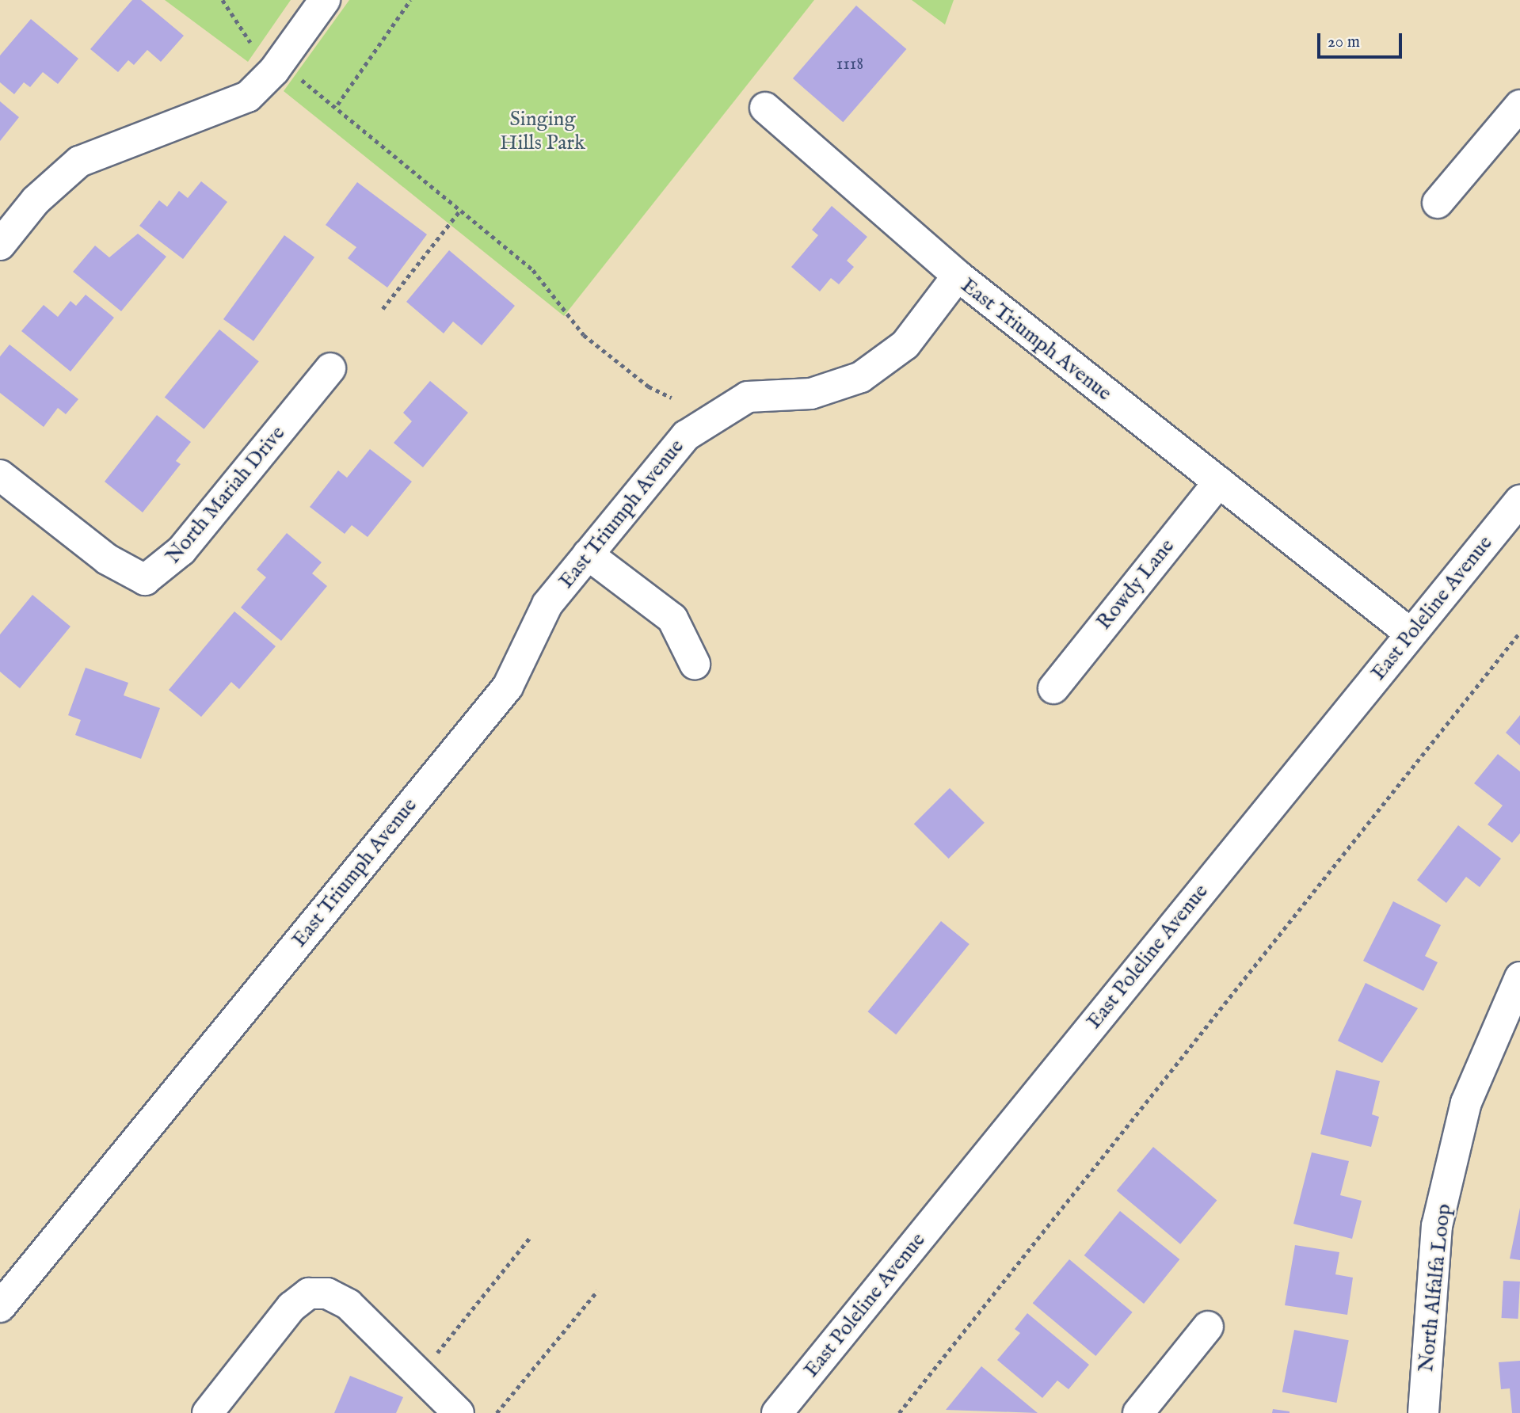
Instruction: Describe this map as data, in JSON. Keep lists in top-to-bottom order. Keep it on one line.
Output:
{"streets":{"street":["East Triumph Avenue","North Mariah Drive","Rowdy Lane","East Poleline Avenue","North Alfalfa Loop"]},"crossings":[["East Triumph Avenue","Rowdy Lane"],["East Triumph Avenue","East Poleline Avenue"]],"parks":["Singing Hills Park"],"house_numbers":["1118"],"scale_bar":"20 m"}
